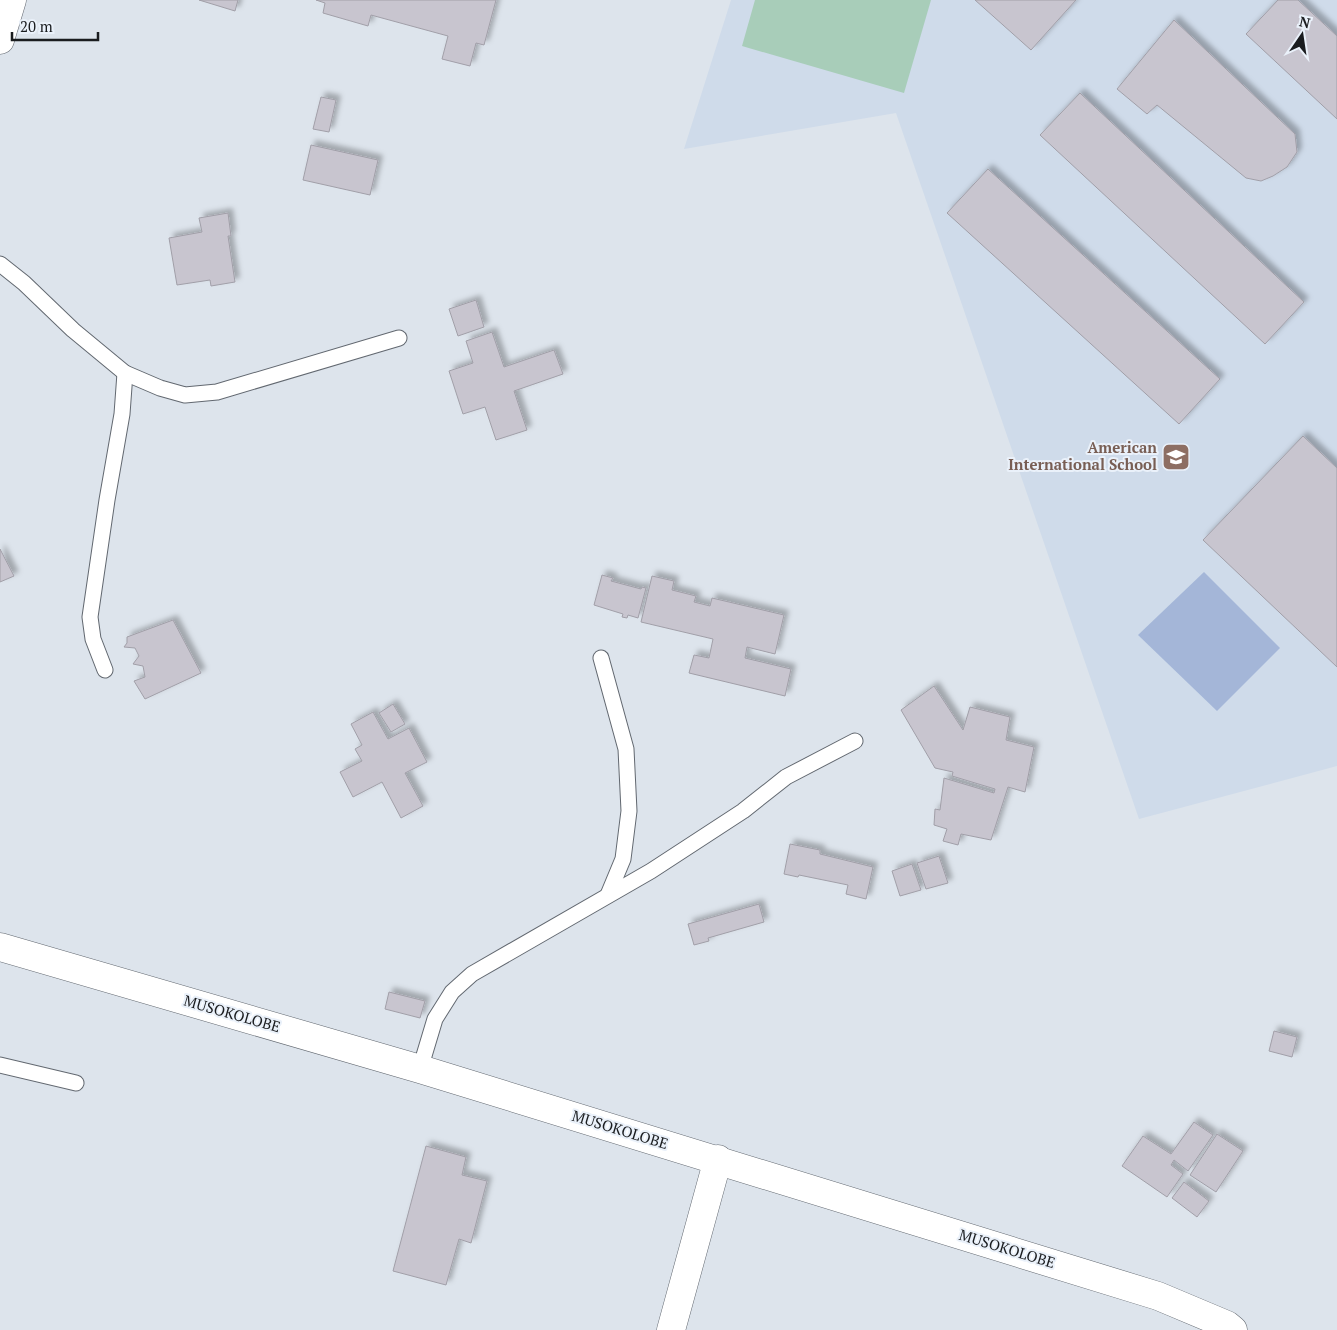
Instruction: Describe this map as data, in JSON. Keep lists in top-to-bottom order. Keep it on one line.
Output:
{"streets":{"street":["MUSOKOLOBE"]},"places":{"school or university":["American International School"]},"scale_bar":"20 m","north":"top"}
